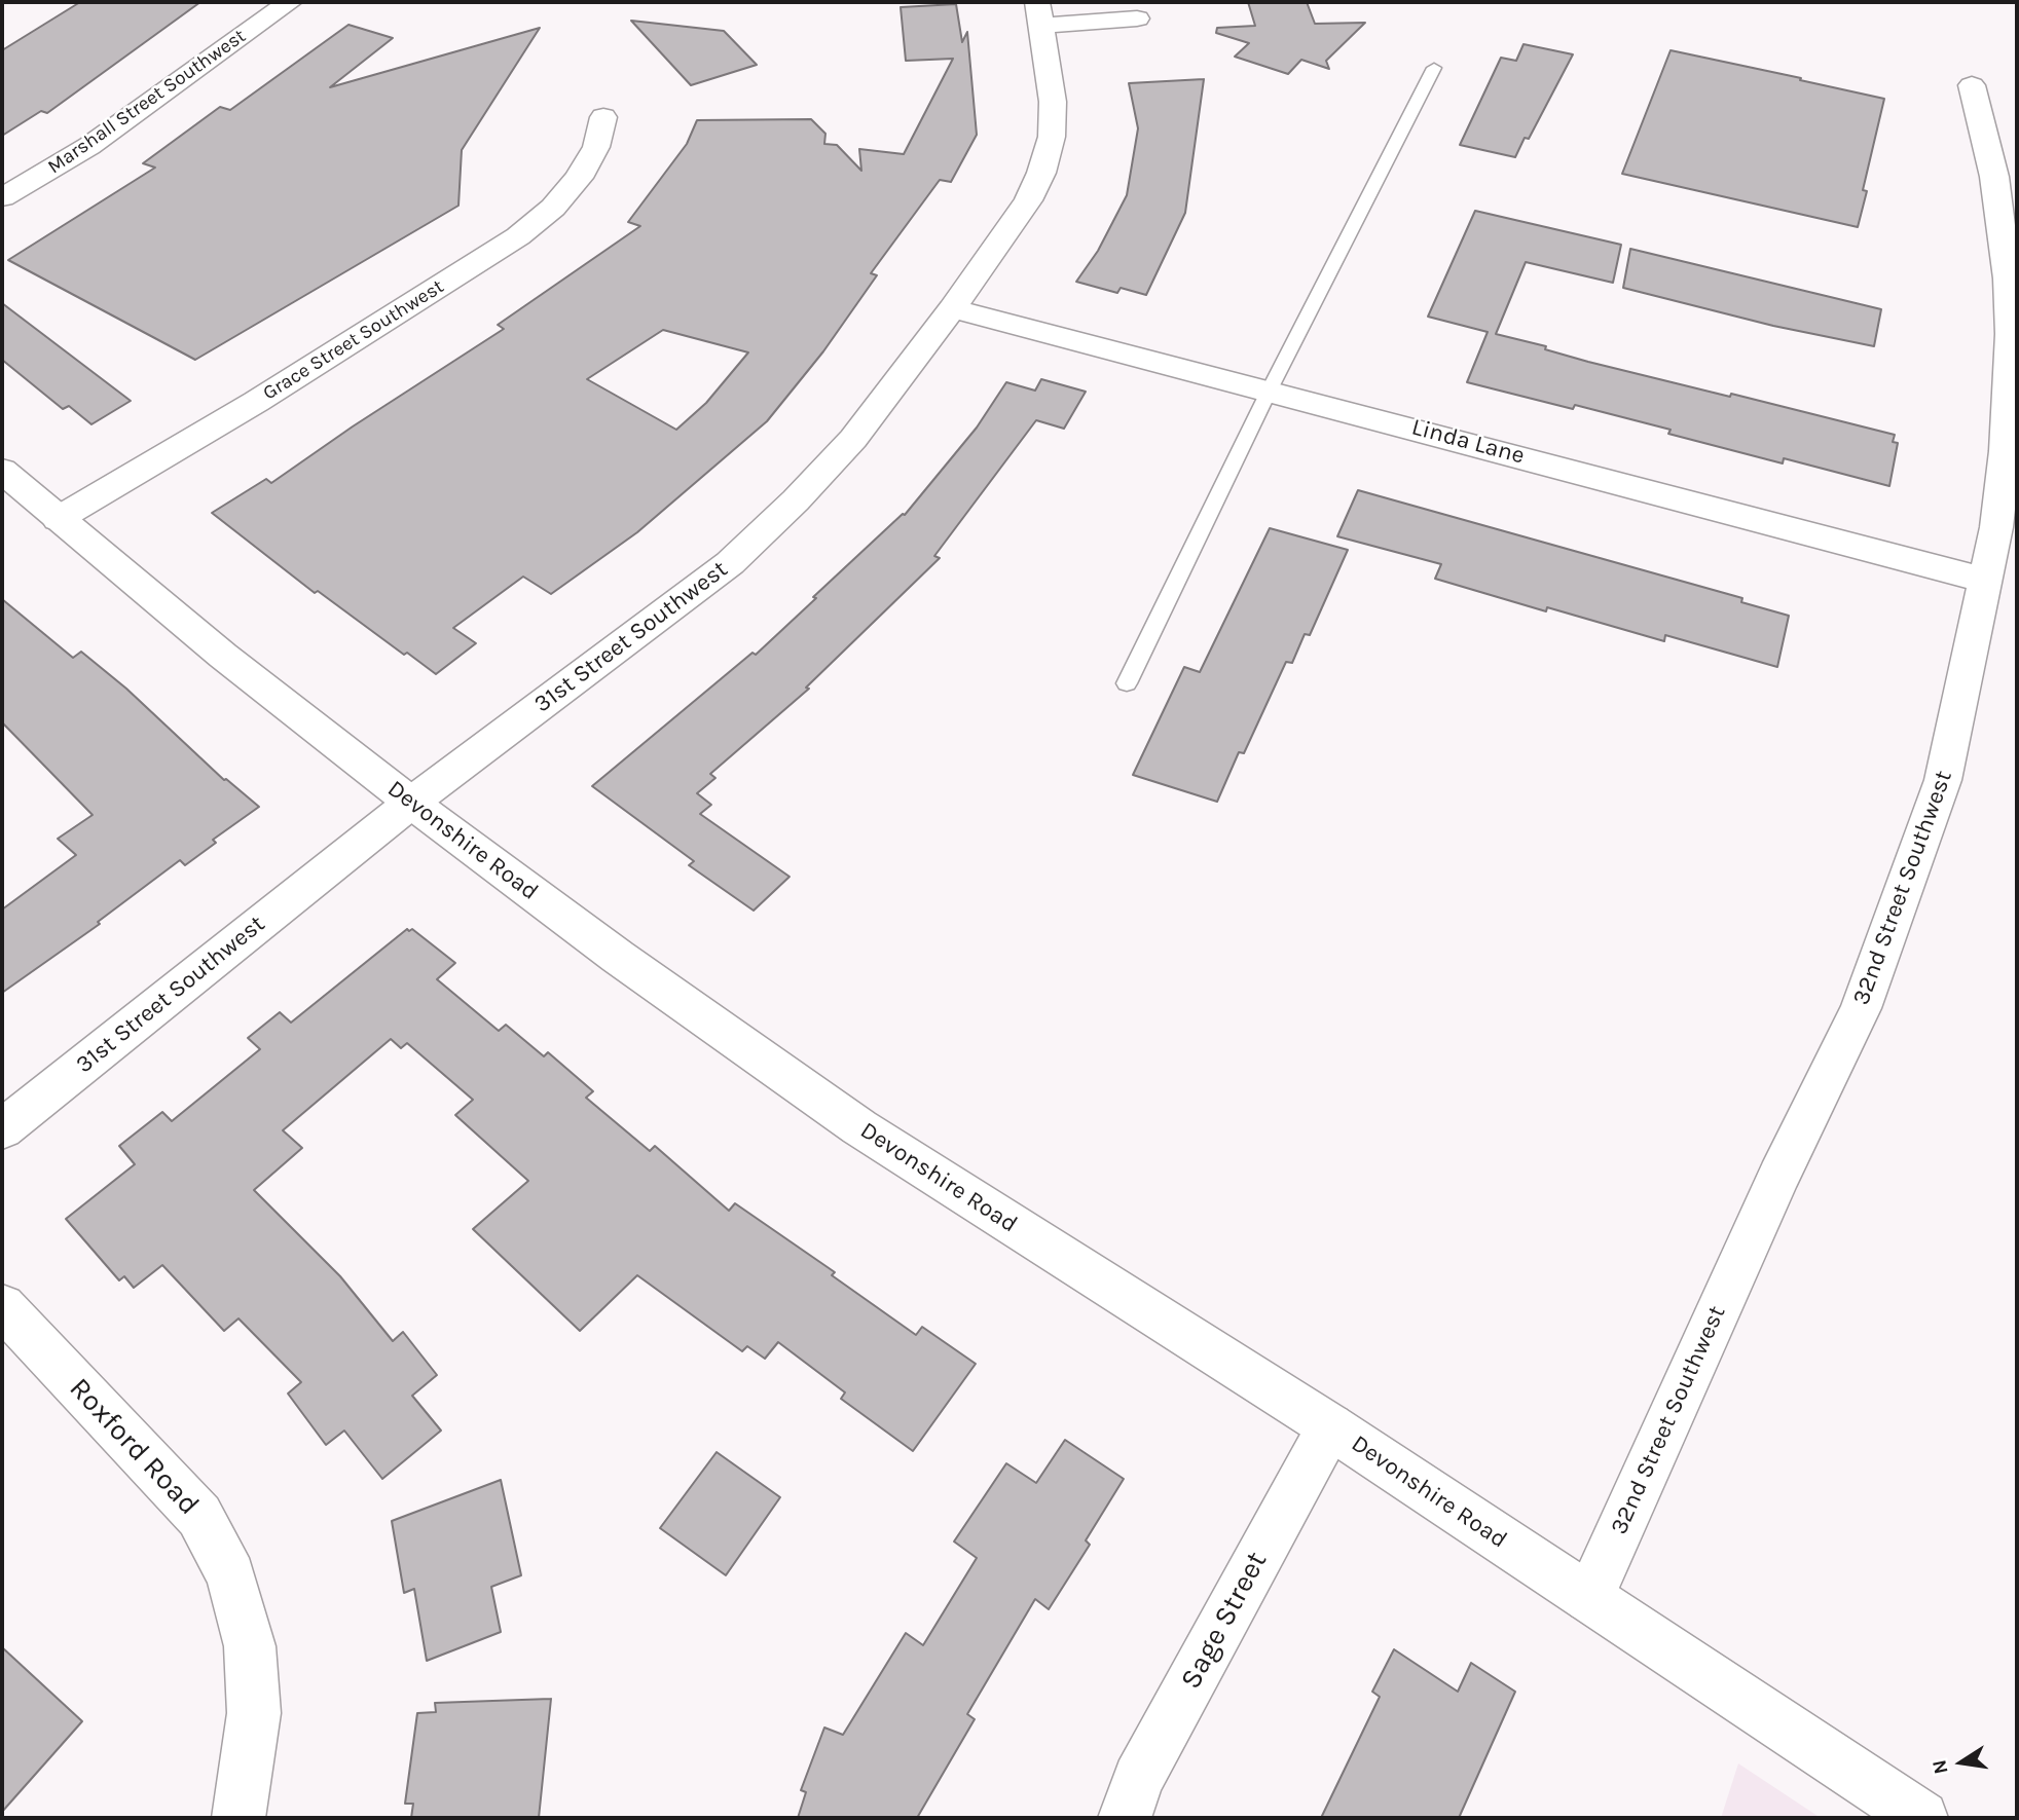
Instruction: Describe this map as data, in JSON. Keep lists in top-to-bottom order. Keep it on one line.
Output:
{"streets":{"street":["Marshall Street Southwest","Grace Street Southwest","Linda Lane","31st Street Southwest","Devonshire Road","32nd Street Southwest","Roxford Road","Sage Street"]},"crossings":[["Grace Street Southwest","Devonshire Road"],["Linda Lane","31st Street Southwest"],["Linda Lane","32nd Street Southwest"],["31st Street Southwest","Devonshire Road"],["Devonshire Road","32nd Street Southwest"],["Devonshire Road","Sage Street"]],"north":"left"}
